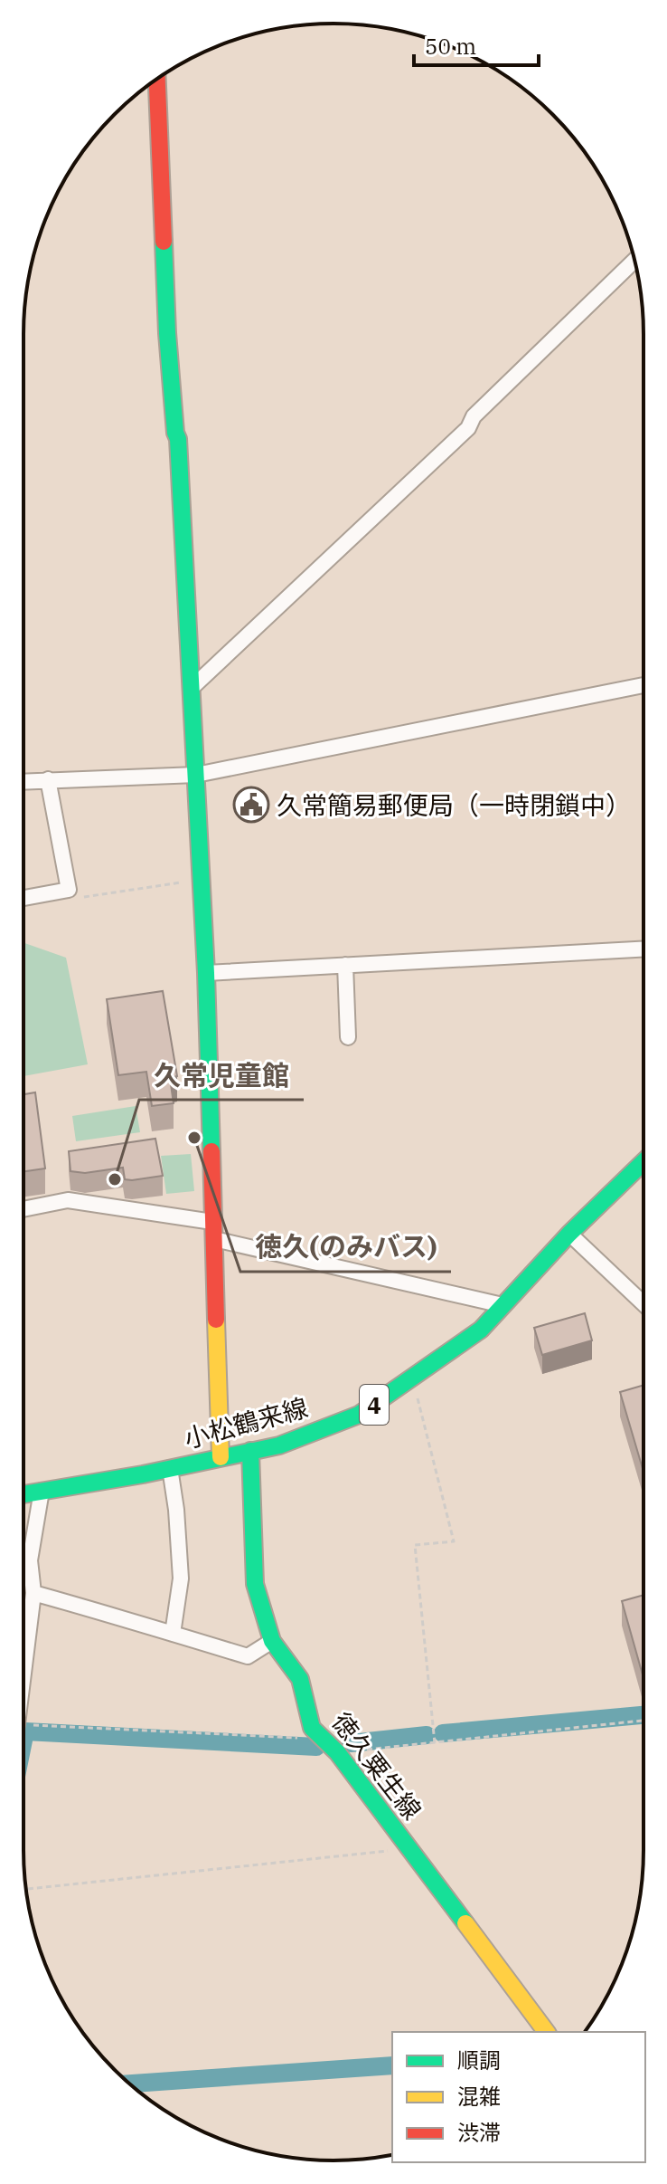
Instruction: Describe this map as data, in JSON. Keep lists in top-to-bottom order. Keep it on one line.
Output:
{"streets":{"main road":["4","小松鶴来線","徳久粟生線"]},"crossings":[["小松鶴来線","徳久粟生線"]],"places":{"public building":["久常簡易郵便局（一時閉鎖中）"],"other":["徳久(のみバス)","久常児童館"]},"legend":["順調","混雑","渋滞"],"scale_bar":"50 m"}
